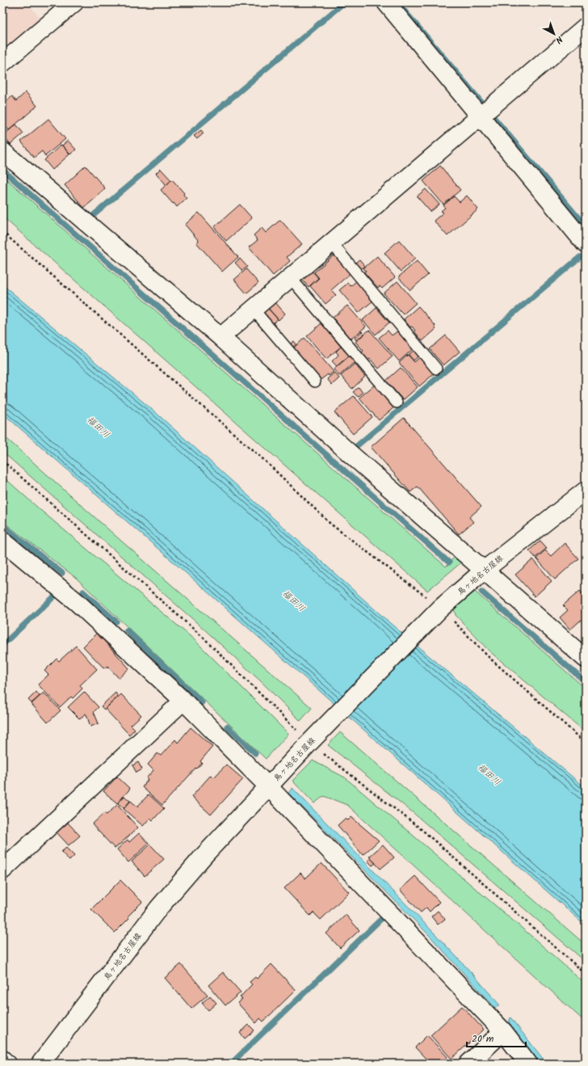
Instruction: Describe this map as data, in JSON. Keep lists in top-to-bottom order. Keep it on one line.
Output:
{"streets":{"street":["鳥ヶ地名古屋線"]},"water":["福田川"],"scale_bar":"20 m","north":"bottom right"}
